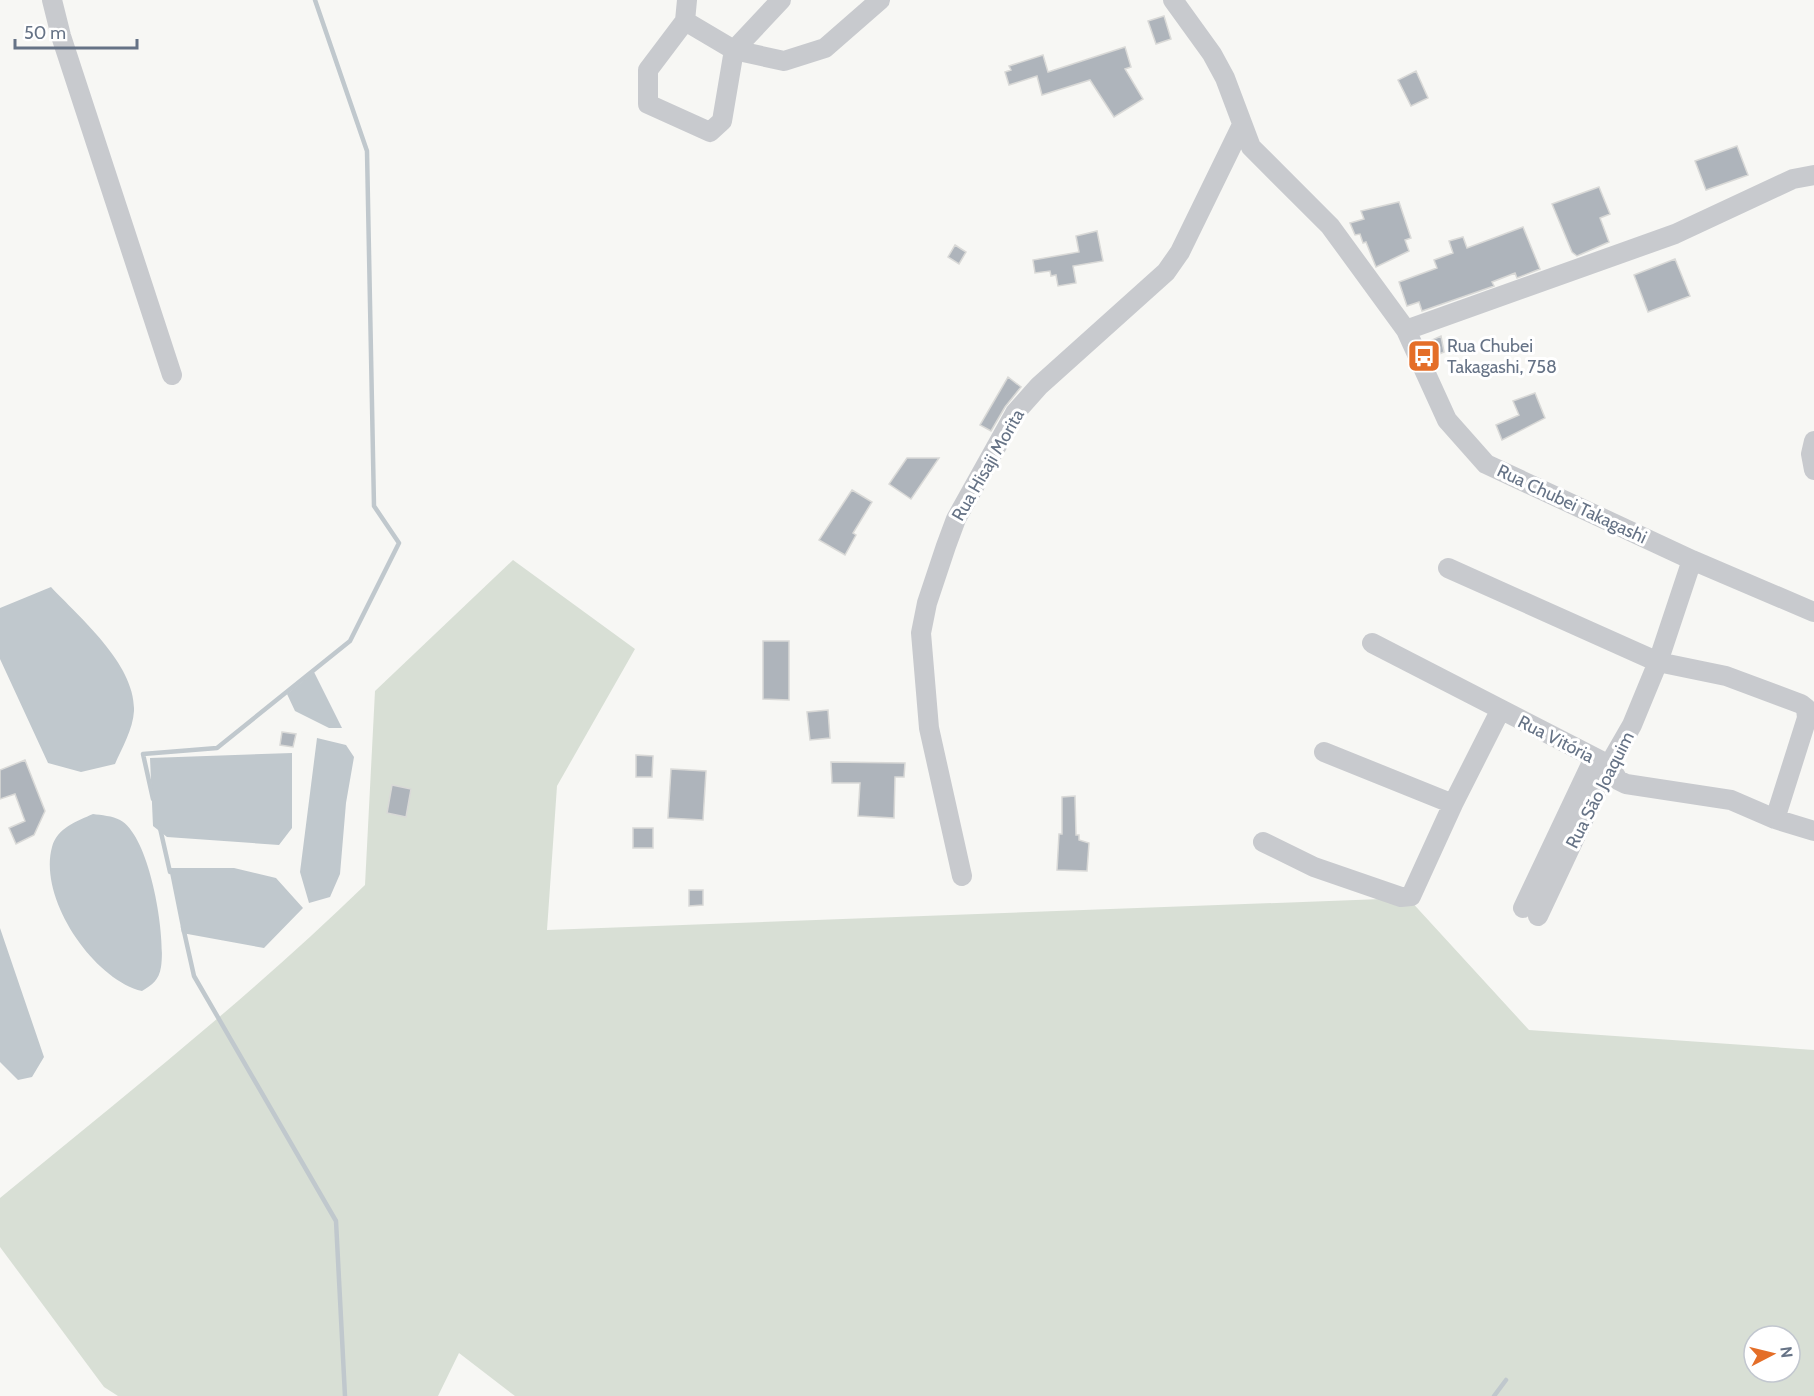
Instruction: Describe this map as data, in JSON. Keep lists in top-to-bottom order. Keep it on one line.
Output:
{"streets":{"street":["Rua Hisaji Morita","Rua Chubei Takagashi","Rua Vitória","Rua São Joaquim"]},"crossings":[["Rua Hisaji Morita","Rua Chubei Takagashi"],["Rua Chubei Takagashi","Rua São Joaquim"],["Rua Vitória","Rua São Joaquim"]],"places":{"bus stop":["Rua Chubei Takagashi, 758"]},"scale_bar":"50 m","north":"right"}
